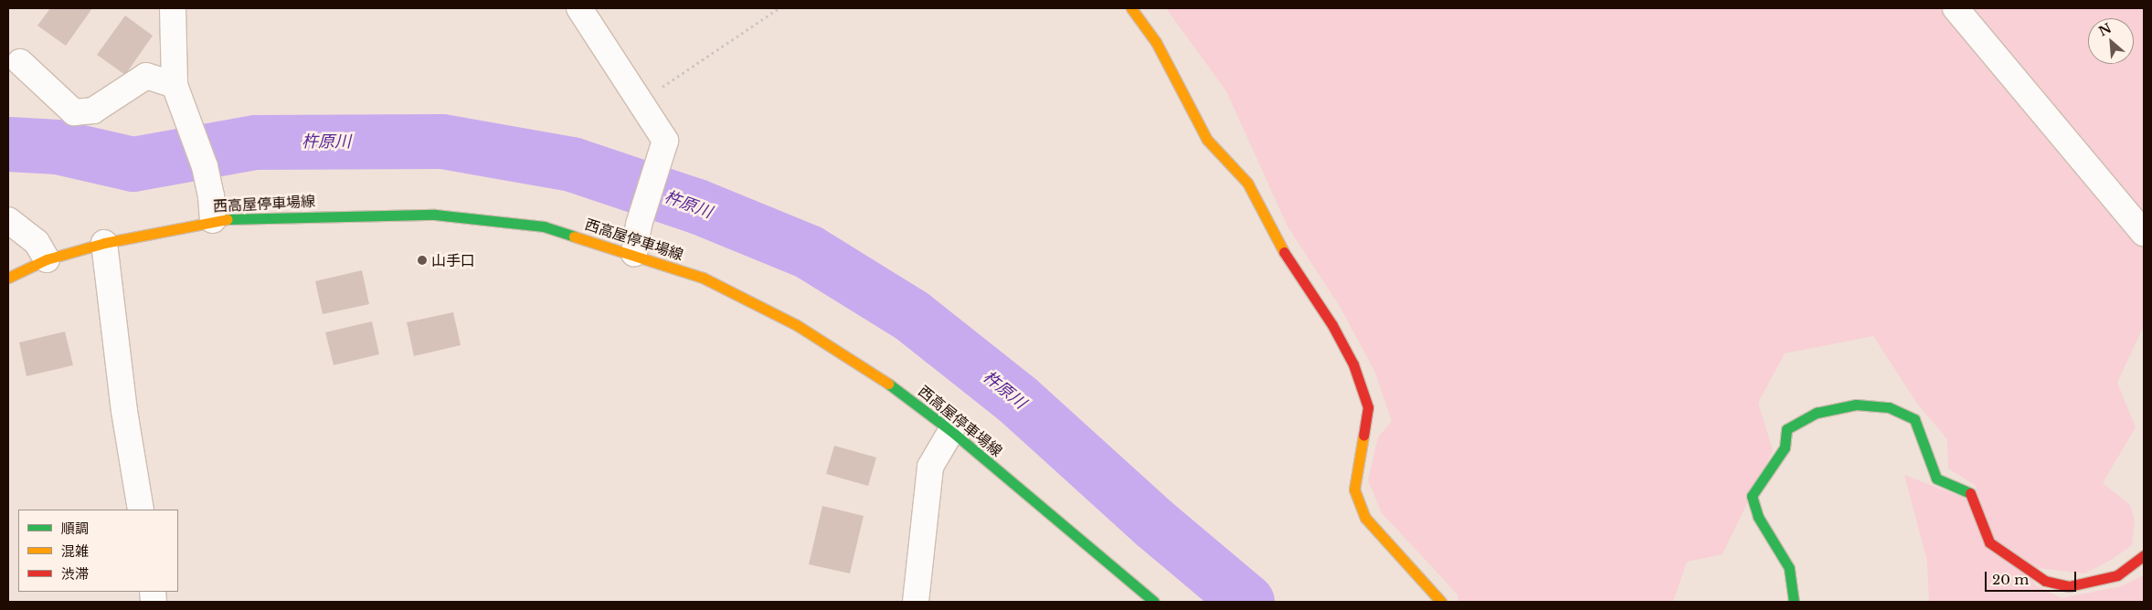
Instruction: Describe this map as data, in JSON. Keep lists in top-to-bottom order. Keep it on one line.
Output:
{"streets":{"street":["西高屋停車場線"]},"water":["杵原川"],"places":["山手口"],"legend":["順調","混雑","渋滞"],"scale_bar":"20 m","north":"top left"}
